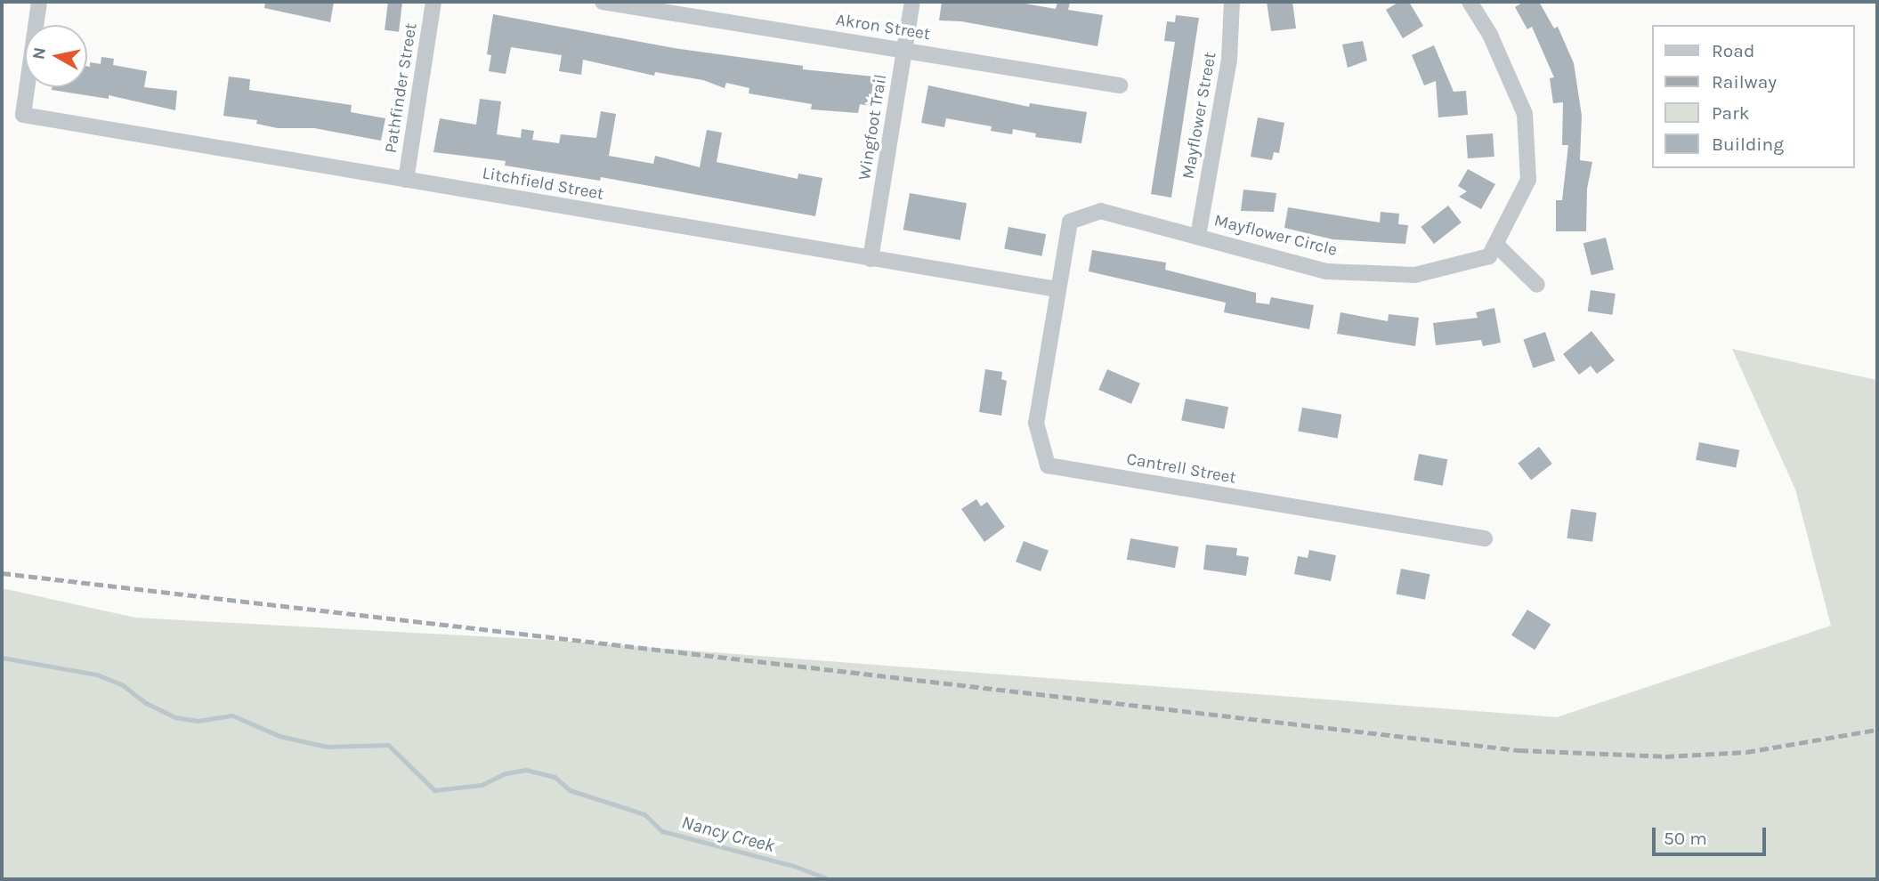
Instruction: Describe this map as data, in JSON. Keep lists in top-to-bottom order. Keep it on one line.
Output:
{"streets":{"street":["Akron Street","Pathfinder Street","Mayflower Street","Wingfoot Trail","Litchfield Street","Mayflower Circle","Cantrell Street"]},"crossings":[["Akron Street","Wingfoot Trail"],["Pathfinder Street","Litchfield Street"],["Mayflower Street","Mayflower Circle"],["Wingfoot Trail","Litchfield Street"],["Litchfield Street","Mayflower Circle"],["Litchfield Street","Cantrell Street"],["Mayflower Circle","Cantrell Street"]],"water":["Nancy Creek"],"legend":["Road","Railway","Park","Building"],"scale_bar":"50 m","north":"left"}
